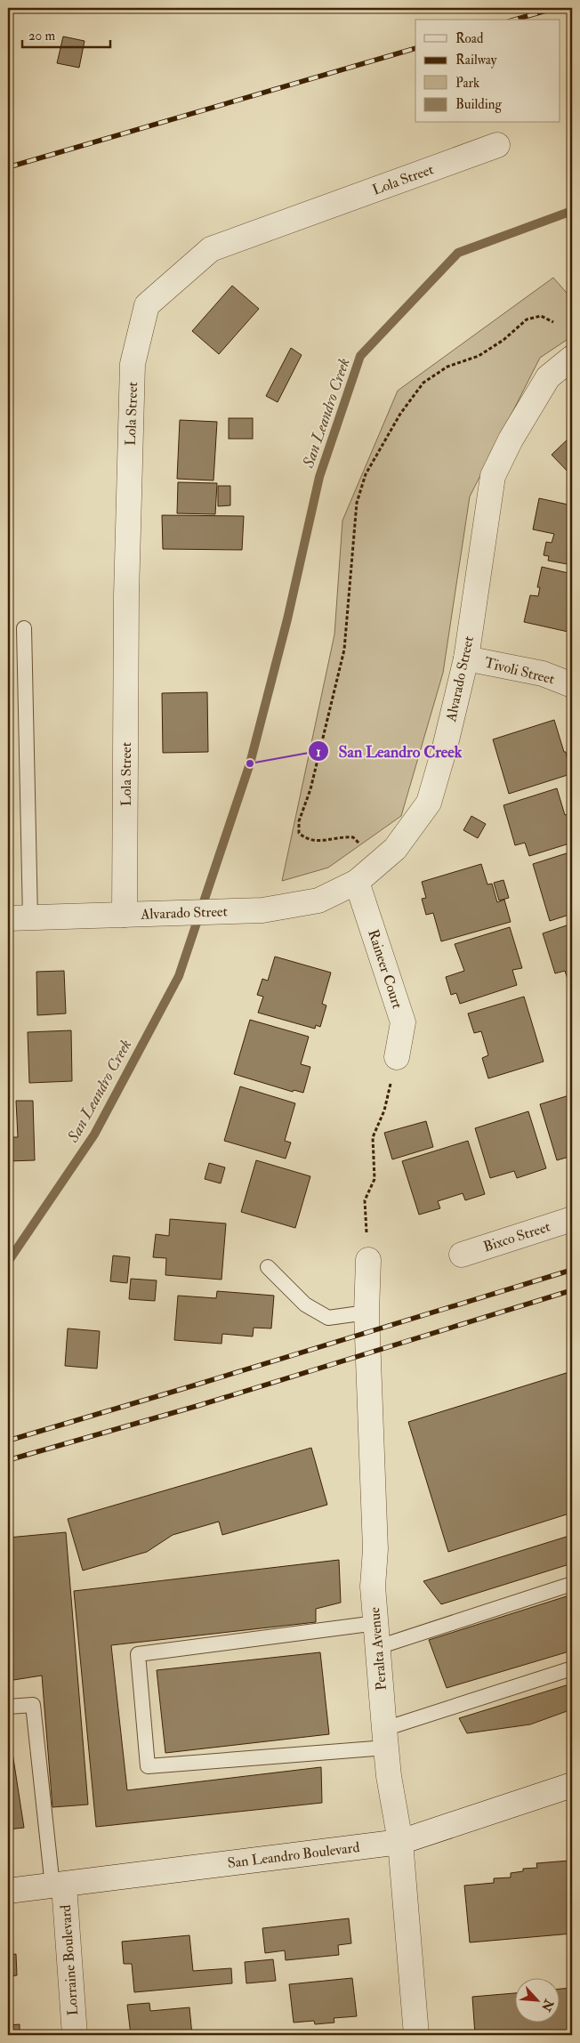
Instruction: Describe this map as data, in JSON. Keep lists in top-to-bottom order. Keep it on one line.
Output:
{"streets":{"street":["Lola Street","Tivoli Street","Alvarado Street","Raineer Court","Bixco Street","Peralta Avenue","San Leandro Boulevard","Lorraine Boulevard"]},"crossings":[["Lola Street","Alvarado Street"],["Tivoli Street","Alvarado Street"],["Alvarado Street","Raineer Court"],["Peralta Avenue","San Leandro Boulevard"],["San Leandro Boulevard","Lorraine Boulevard"]],"water":["San Leandro Creek"],"places":["San Leandro Creek"],"legend":["Road","Railway","Park","Building"],"scale_bar":"20 m","north":"bottom right"}
